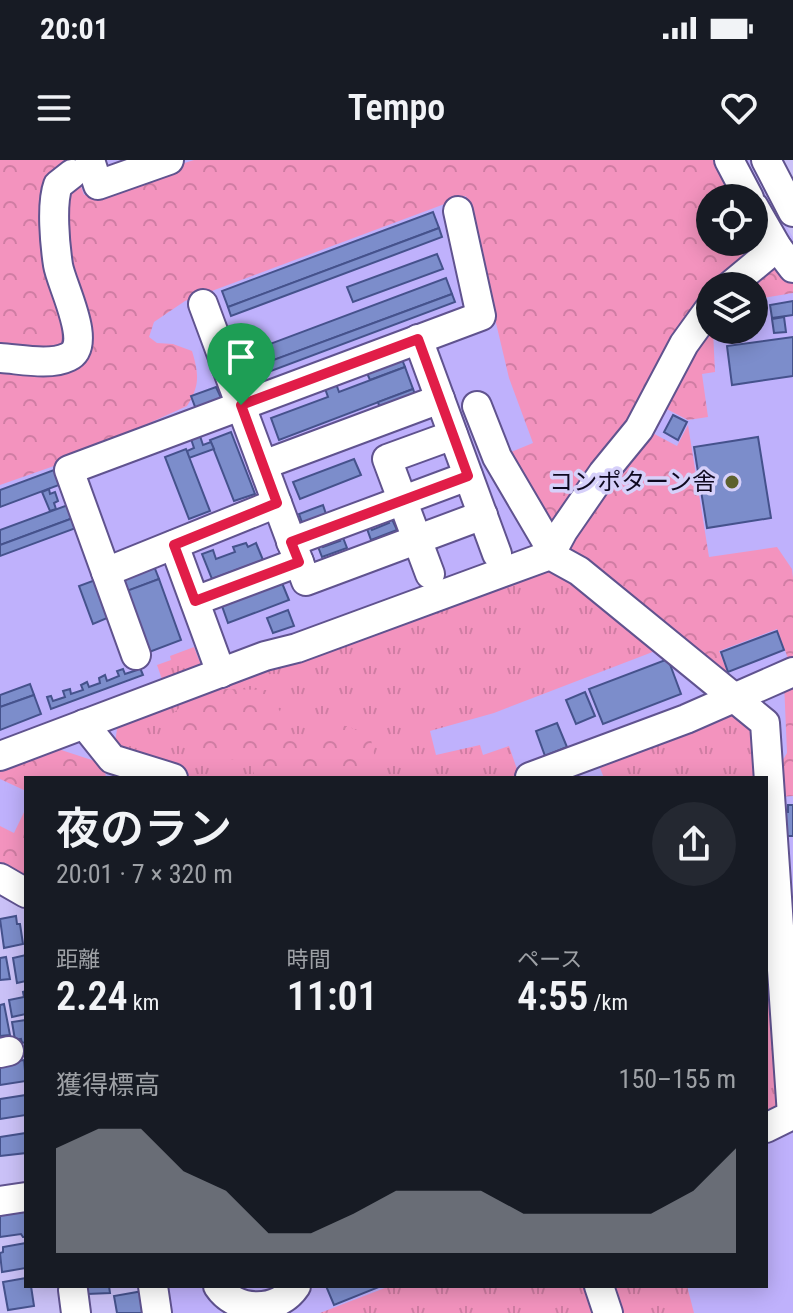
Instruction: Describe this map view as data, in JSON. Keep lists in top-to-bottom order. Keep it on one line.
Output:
{"places":["コンポターン舎"],"page":{"status":"20:01","header":"Tempo","heading":["夜のラン","20:01 · 7 × 320 m"],"stats":[["距離","2.24 km"],["時間","11:01"],["ペース","4:55 /km"]],"chart":["獲得標高","150–155 m"]}}
